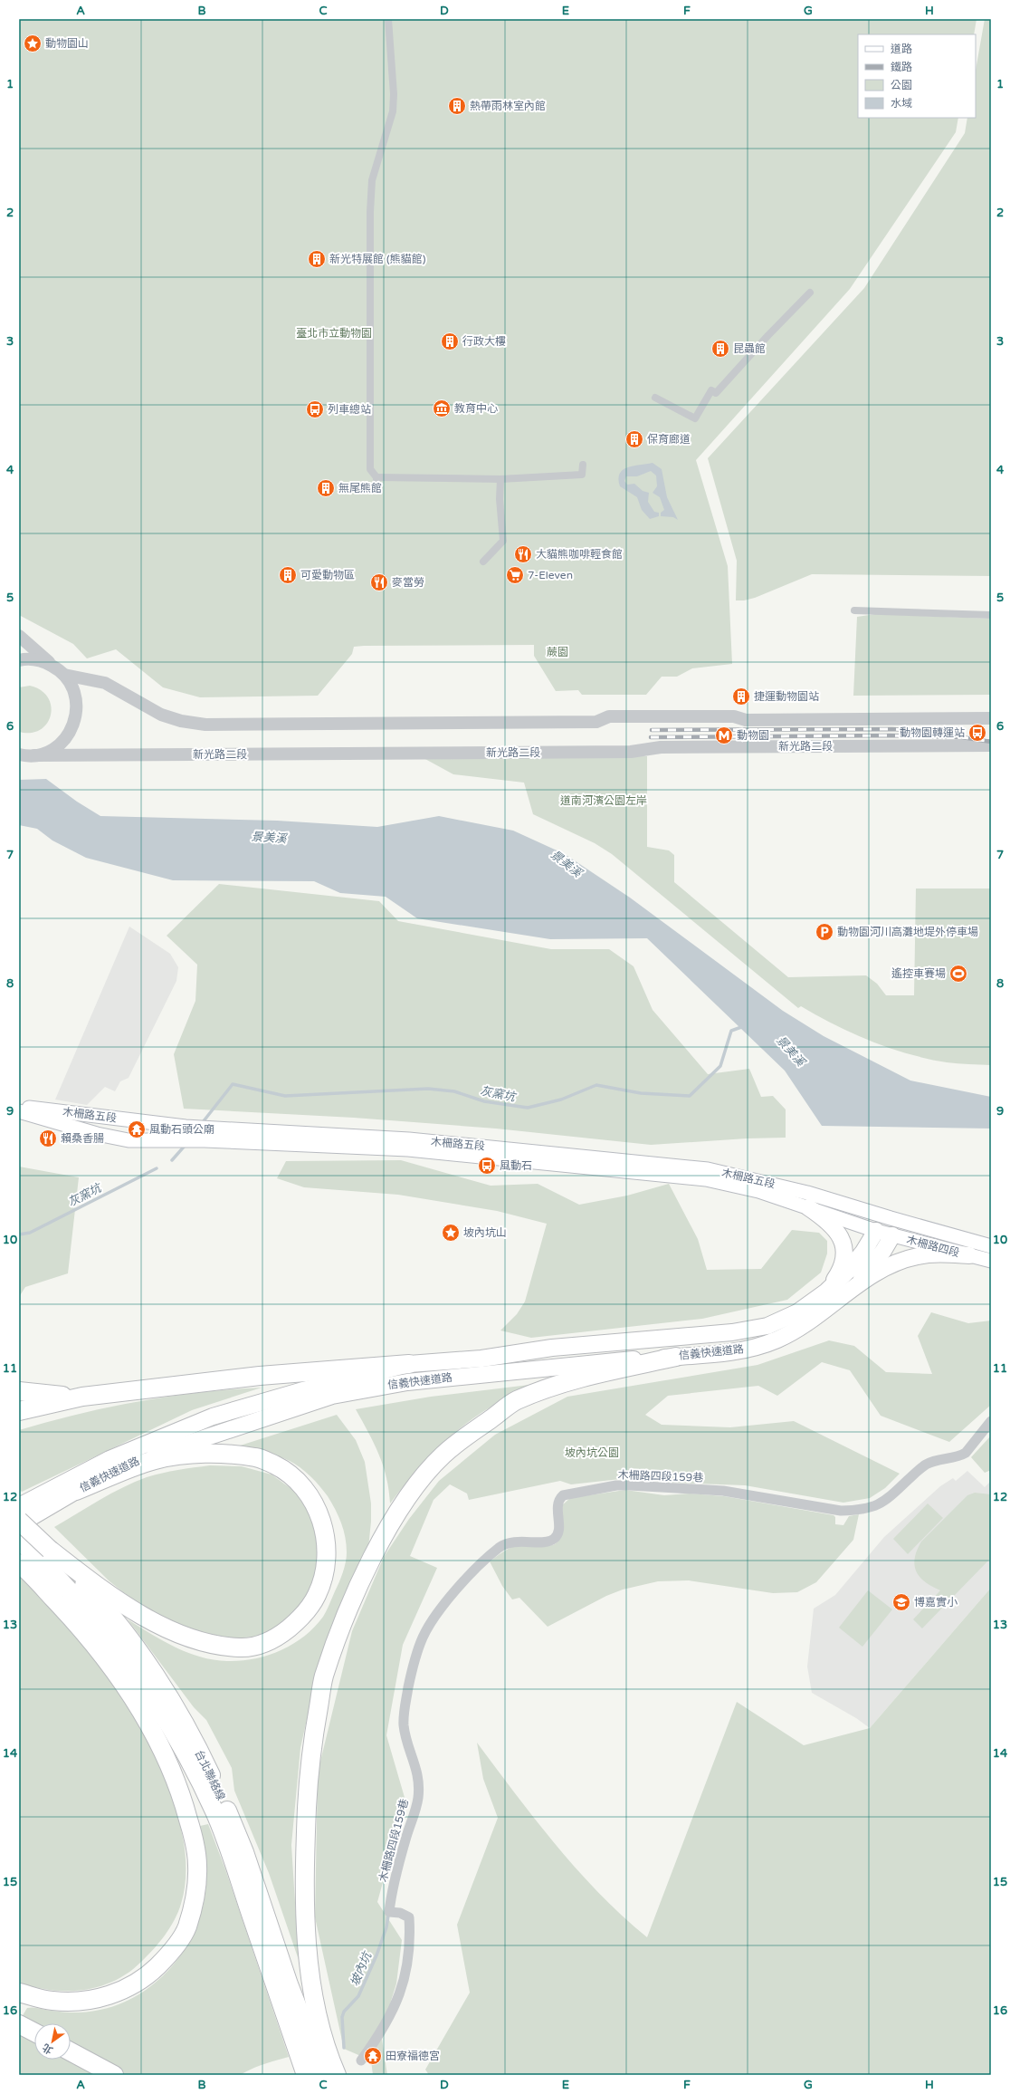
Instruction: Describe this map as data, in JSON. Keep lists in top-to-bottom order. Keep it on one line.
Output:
{"streets":{"highway":["信義快速道路","台北聯絡線"],"main road":["木柵路五段","木柵路四段"],"street":["新光路二段","木柵路四段159巷"]},"crossings":[["木柵路五段","木柵路四段"]],"water":["景美溪","灰窯坑","坡內坑"],"parks":["臺北市立動物園","蕨園","道南河濱公園左岸","坡內坑公園"],"places":{"place":["動物園山","坡內坑山"],"building":["熱帶雨林室內館","新光特展館 (熊貓館)","行政大樓","昆蟲館","保育廊道","無尾熊館","可愛動物區","捷運動物園站"],"museum":["教育中心"],"bus stop":["列車總站","動物園轉運站","風動石"],"restaurant":["大貓熊咖啡輕食館","麥當勞","賴桑香腸"],"supermarket":["7-Eleven"],"metro station":["動物園"],"parking":["動物園河川高灘地堤外停車場"],"sports":["遙控車賽場"],"temple":["風動石頭公廟","田寮福德宮"],"school or university":["博嘉實小"]},"legend":["道路","鐵路","公園","水域"],"north":"bottom left","grid":{"columns":["A","B","C","D","E","F","G","H"],"rows":["1","2","3","4","5","6","7","8","9","10","11","12","13","14","15","16"]}}
